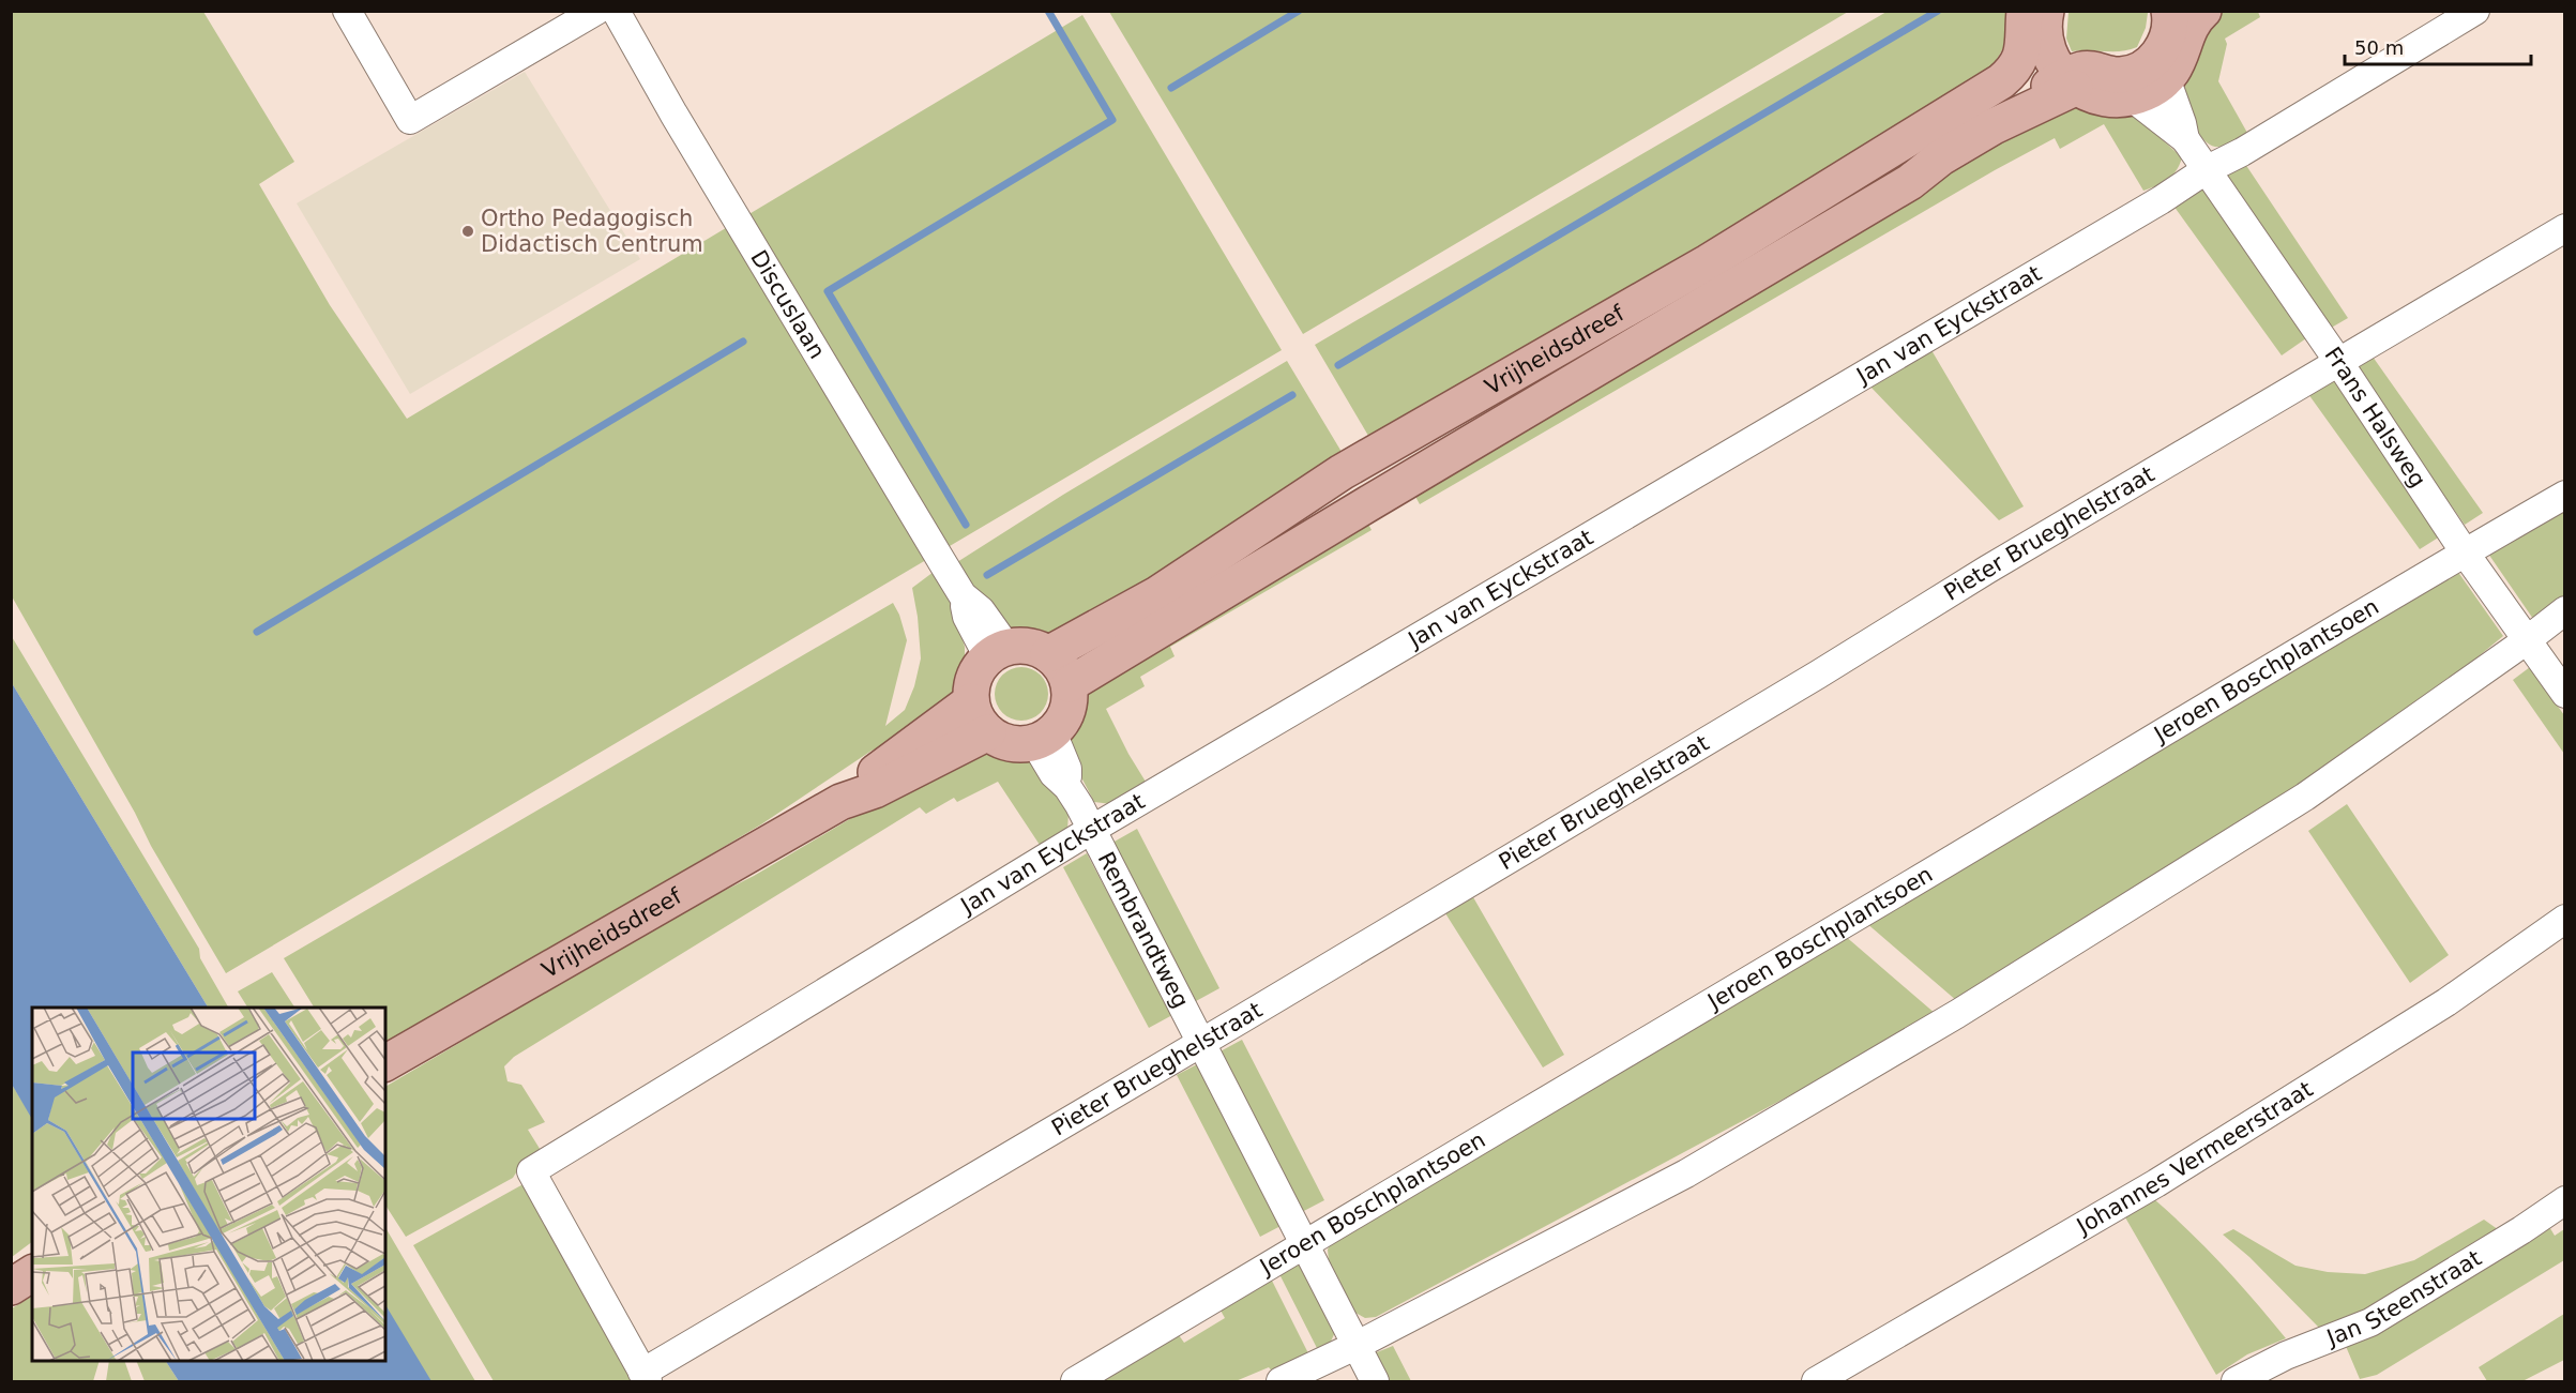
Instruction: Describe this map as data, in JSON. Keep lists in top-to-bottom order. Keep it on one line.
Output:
{"streets":{"main road":["Vrijheidsdreef"],"street":["Discuslaan","Jan van Eyckstraat","Frans Halsweg","Pieter Brueghelstraat","Jeroen Boschplantsoen","Rembrandtweg","Johannes Vermeerstraat","Jan Steenstraat"]},"crossings":[["Discuslaan","Vrijheidsdreef"],["Discuslaan","Rembrandtweg"],["Jan van Eyckstraat","Frans Halsweg"],["Jan van Eyckstraat","Pieter Brueghelstraat"],["Jan van Eyckstraat","Rembrandtweg"],["Vrijheidsdreef","Frans Halsweg"],["Vrijheidsdreef","Rembrandtweg"],["Frans Halsweg","Pieter Brueghelstraat"],["Frans Halsweg","Jeroen Boschplantsoen"],["Pieter Brueghelstraat","Rembrandtweg"],["Jeroen Boschplantsoen","Rembrandtweg"]],"places":["Ortho Pedagogisch Didactisch Centrum"],"scale_bar":"50 m"}
